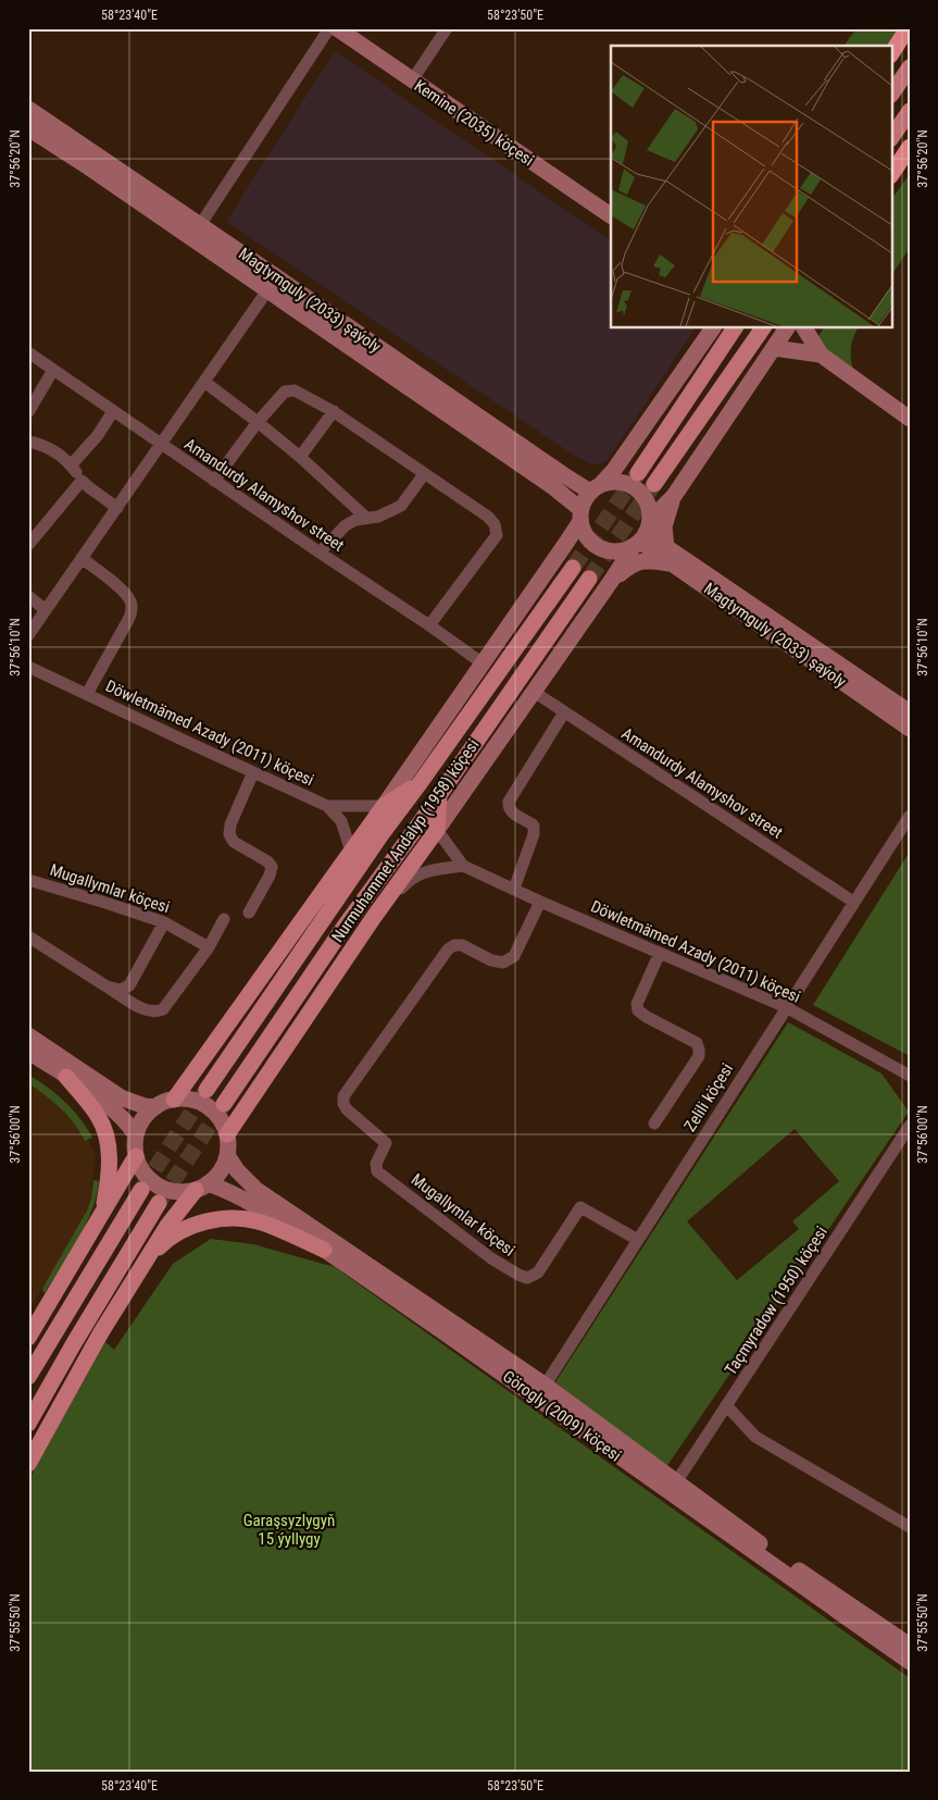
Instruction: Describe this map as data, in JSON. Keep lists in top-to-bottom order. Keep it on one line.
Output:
{"streets":{"main road":["Kemine (2035) köçesi","Magtymguly (2033) şaýoly","Nurmuhammet Andalyp (1958) köçesi","Görogly (2009) köçesi"],"street":["Amandurdy Alamyshov street","Döwletmämed Azady (2011) köçesi","Mugallymlar köçesi","Zelili köçesi","Taçmyradow (1950) köçesi"]},"crossings":[["Amandurdy Alamyshov street","Zelili köçesi"],["Döwletmämed Azady (2011) köçesi","Mugallymlar köçesi"],["Döwletmämed Azady (2011) köçesi","Zelili köçesi"],["Mugallymlar köçesi","Zelili köçesi"],["Zelili köçesi","Görogly (2009) köçesi"],["Taçmyradow (1950) köçesi","Görogly (2009) köçesi"]],"parks":["Garaşsyzlygyň 15 ýyllygy"],"coordinates":["58°23'40\"E","58°23'50\"E","37°56'20\"N","37°56'10\"N","37°56'00\"N","37°55'50\"N"]}
